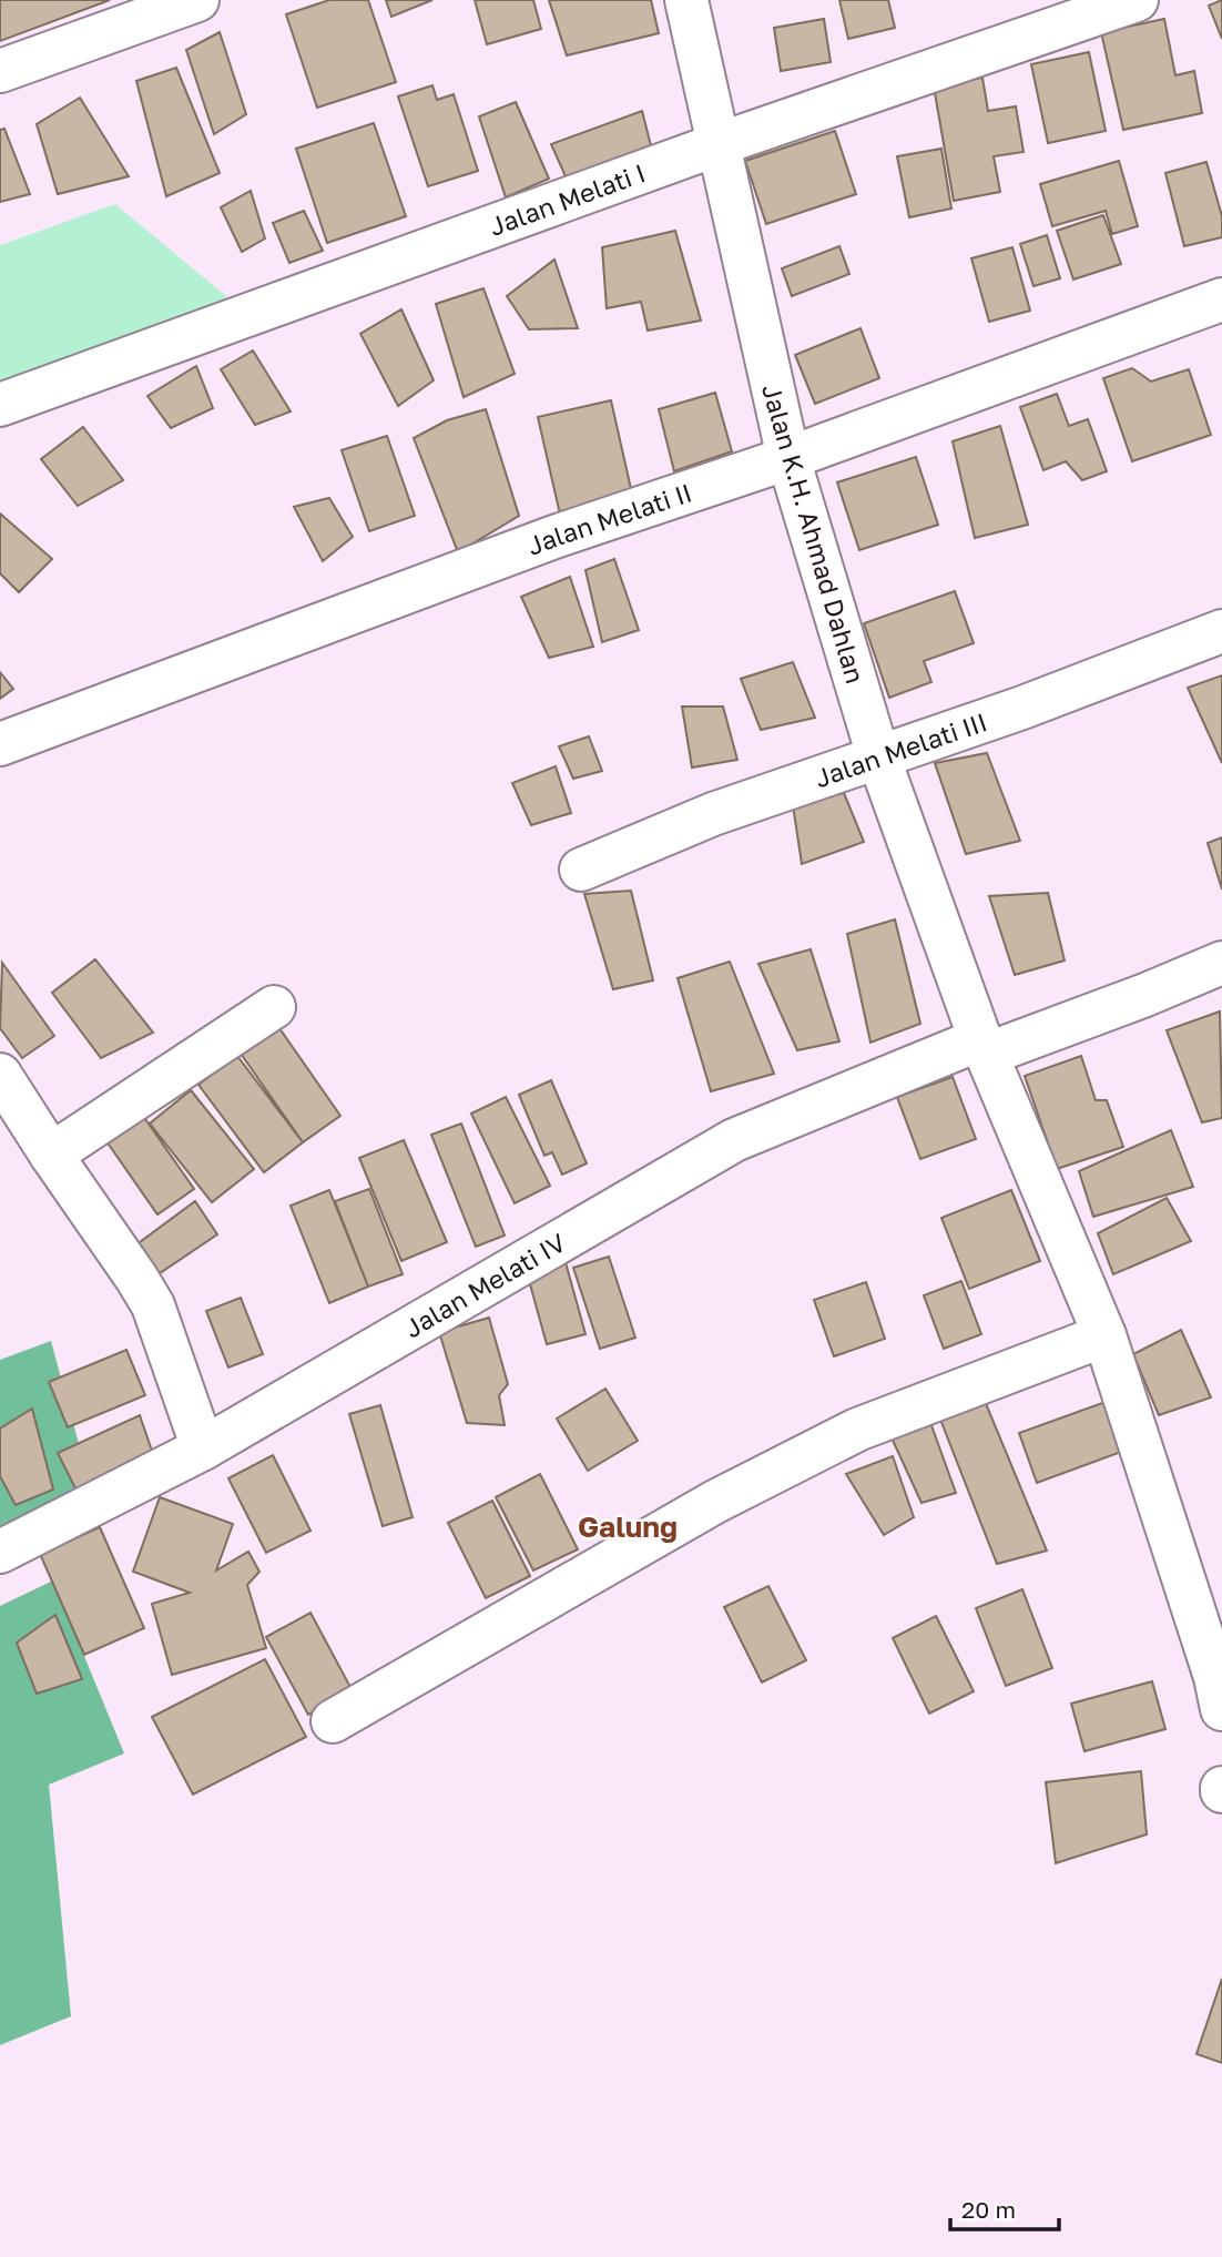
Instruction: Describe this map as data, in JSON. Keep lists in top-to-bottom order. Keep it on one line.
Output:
{"streets":{"street":["Jalan Melati I","Jalan Melati II","Jalan K.H. Ahmad Dahlan","Jalan Melati III","Jalan Melati IV"]},"crossings":[["Jalan Melati I","Jalan K.H. Ahmad Dahlan"],["Jalan Melati II","Jalan K.H. Ahmad Dahlan"],["Jalan K.H. Ahmad Dahlan","Jalan Melati III"],["Jalan K.H. Ahmad Dahlan","Jalan Melati IV"]],"districts":["Galung"],"scale_bar":"20 m"}
